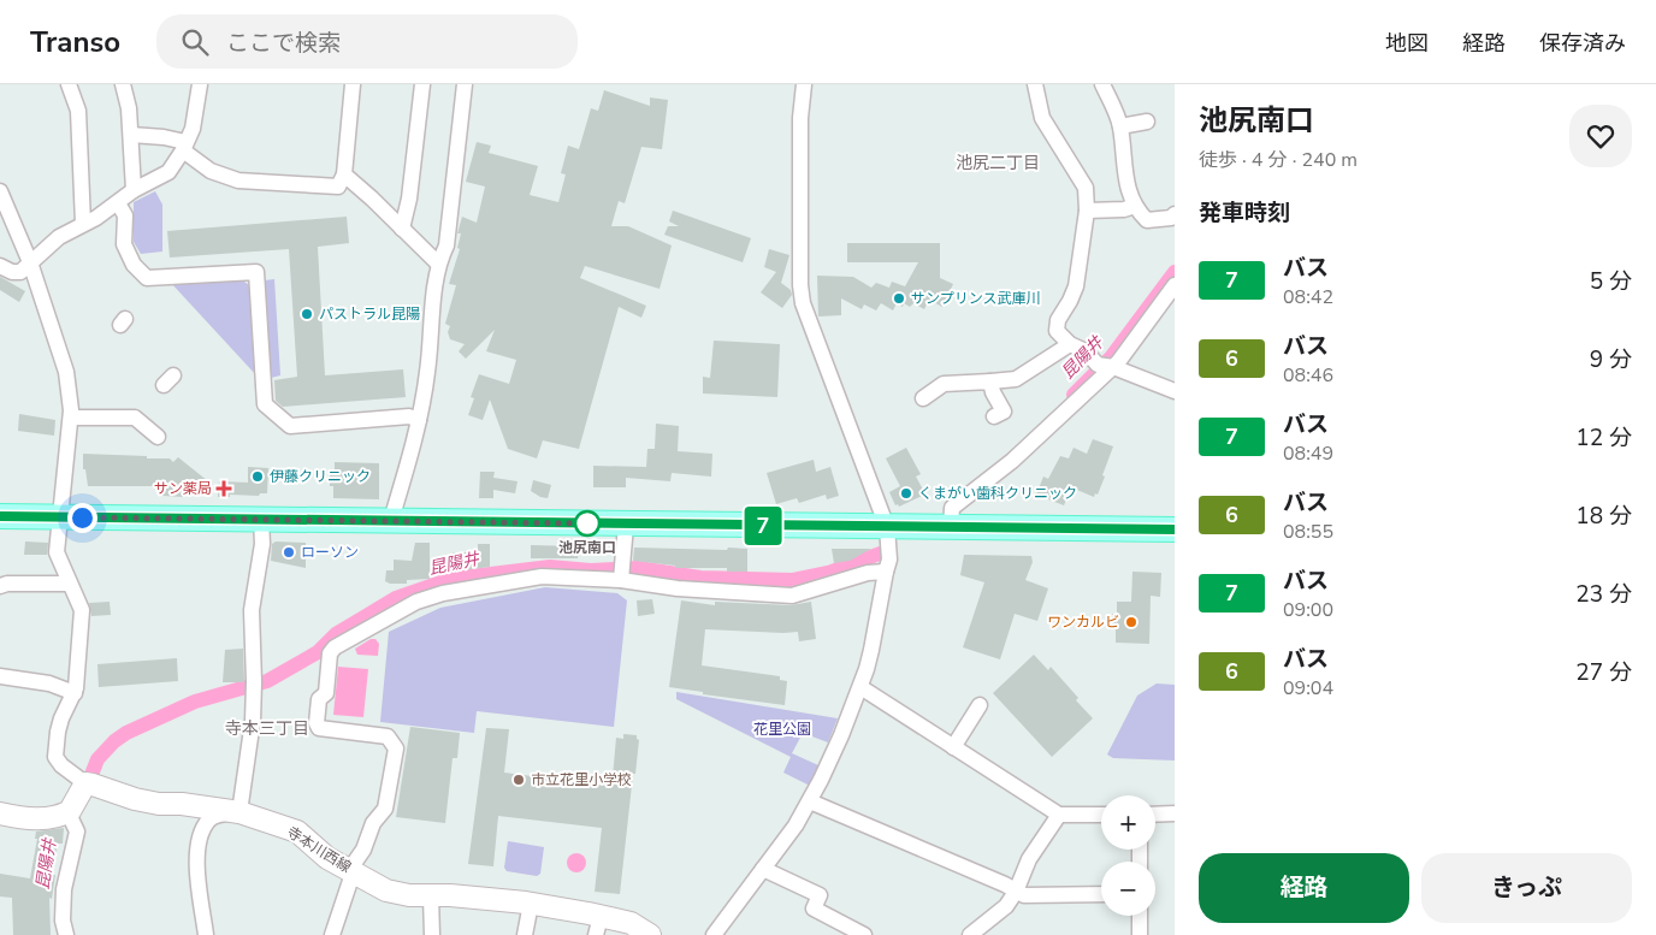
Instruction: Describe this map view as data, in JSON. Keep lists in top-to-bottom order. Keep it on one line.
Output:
{"streets":{"main road":["寺本川西線"]},"districts":["池尻二丁目","寺本三丁目"],"water":["昆陽井"],"parks":["花里公園"],"places":{"other":["サンプリンス武庫川","パストラル昆陽","伊藤クリニック","くまがい歯科クリニック","池尻南口","ローソン","ワンカルビ","市立花里小学校"],"health":["サン薬局"]},"lines":["bus line 7"],"page":{"header":"Transo","search":"ここで検索","nav":["地図","経路","保存済み"],"on_map":"7","heading":[["池尻南口","徒歩 · 4 分 · 240 m"],"発車時刻"],"list":[{"mark":"7","name":"バス","note":"08:42","value":"5 分"},{"mark":"6","name":"バス","note":"08:46","value":"9 分"},{"mark":"7","name":"バス","note":"08:49","value":"12 分"},{"mark":"6","name":"バス","note":"08:55","value":"18 分"},{"mark":"7","name":"バス","note":"09:00","value":"23 分"},{"mark":"6","name":"バス","note":"09:04","value":"27 分"}],"map_buttons":["+","−"],"buttons":["経路","きっぷ"]}}
